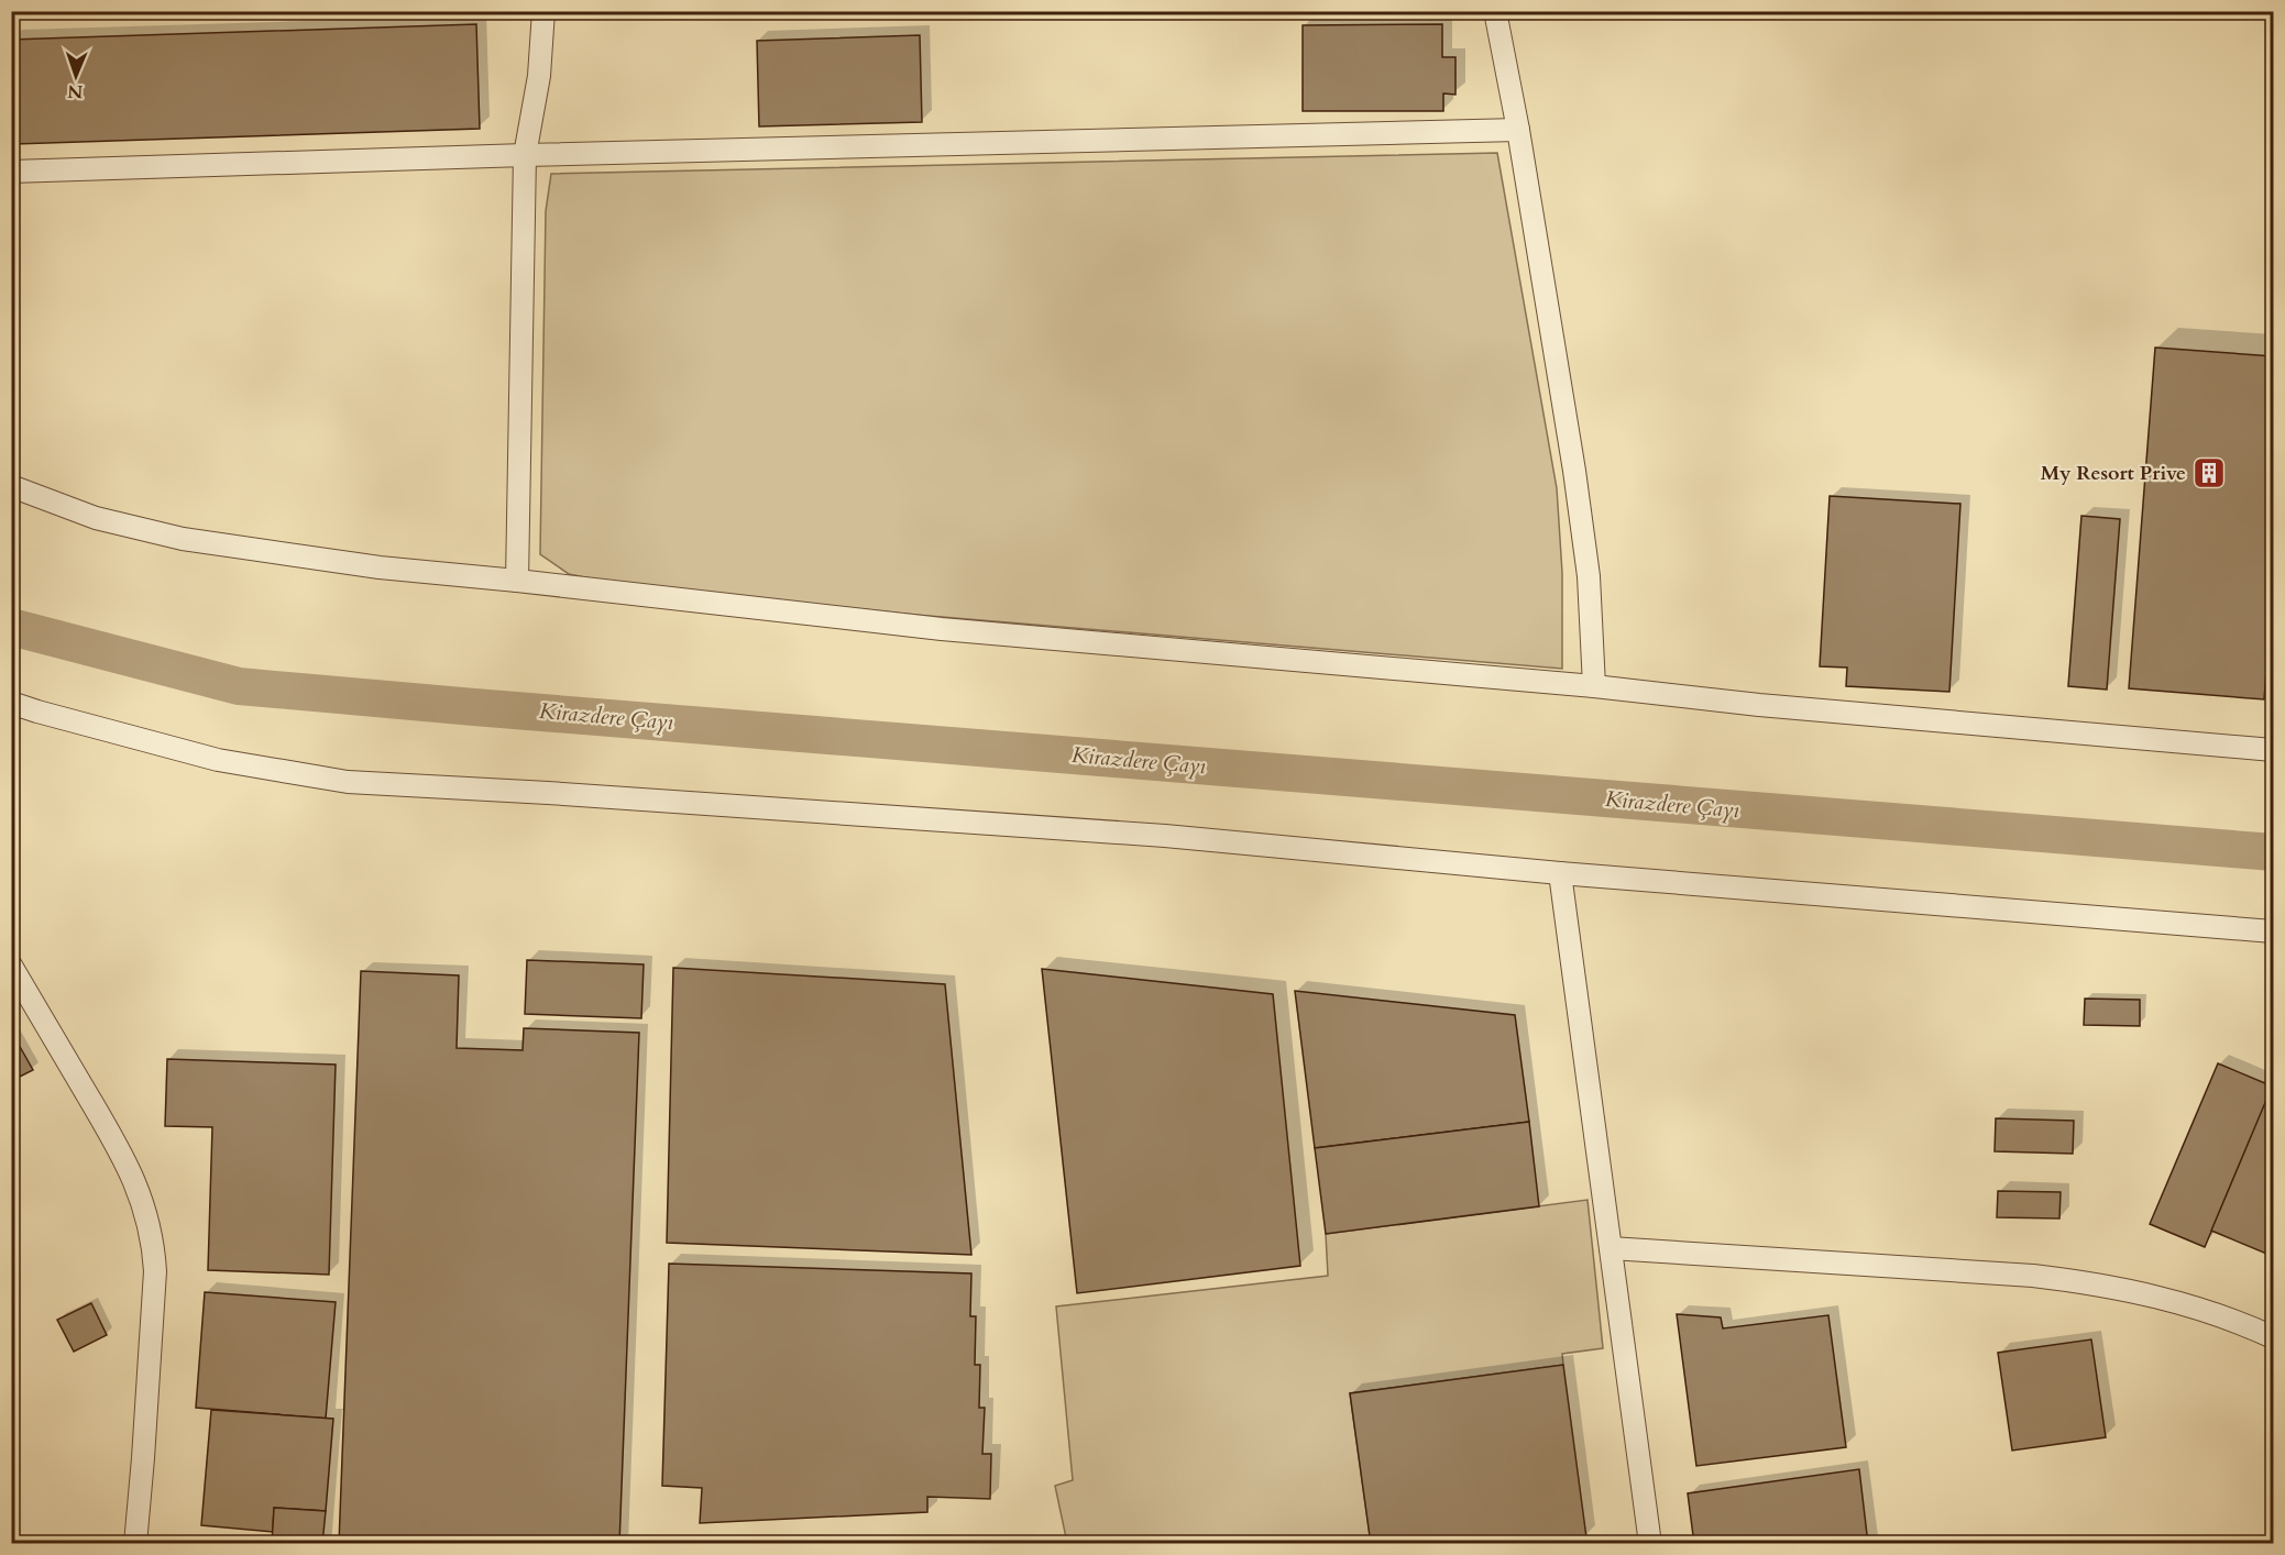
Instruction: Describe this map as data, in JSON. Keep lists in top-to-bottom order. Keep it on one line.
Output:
{"water":["Kirazdere Çayı"],"places":{"building":["My Resort Prive"]},"north":"bottom"}
